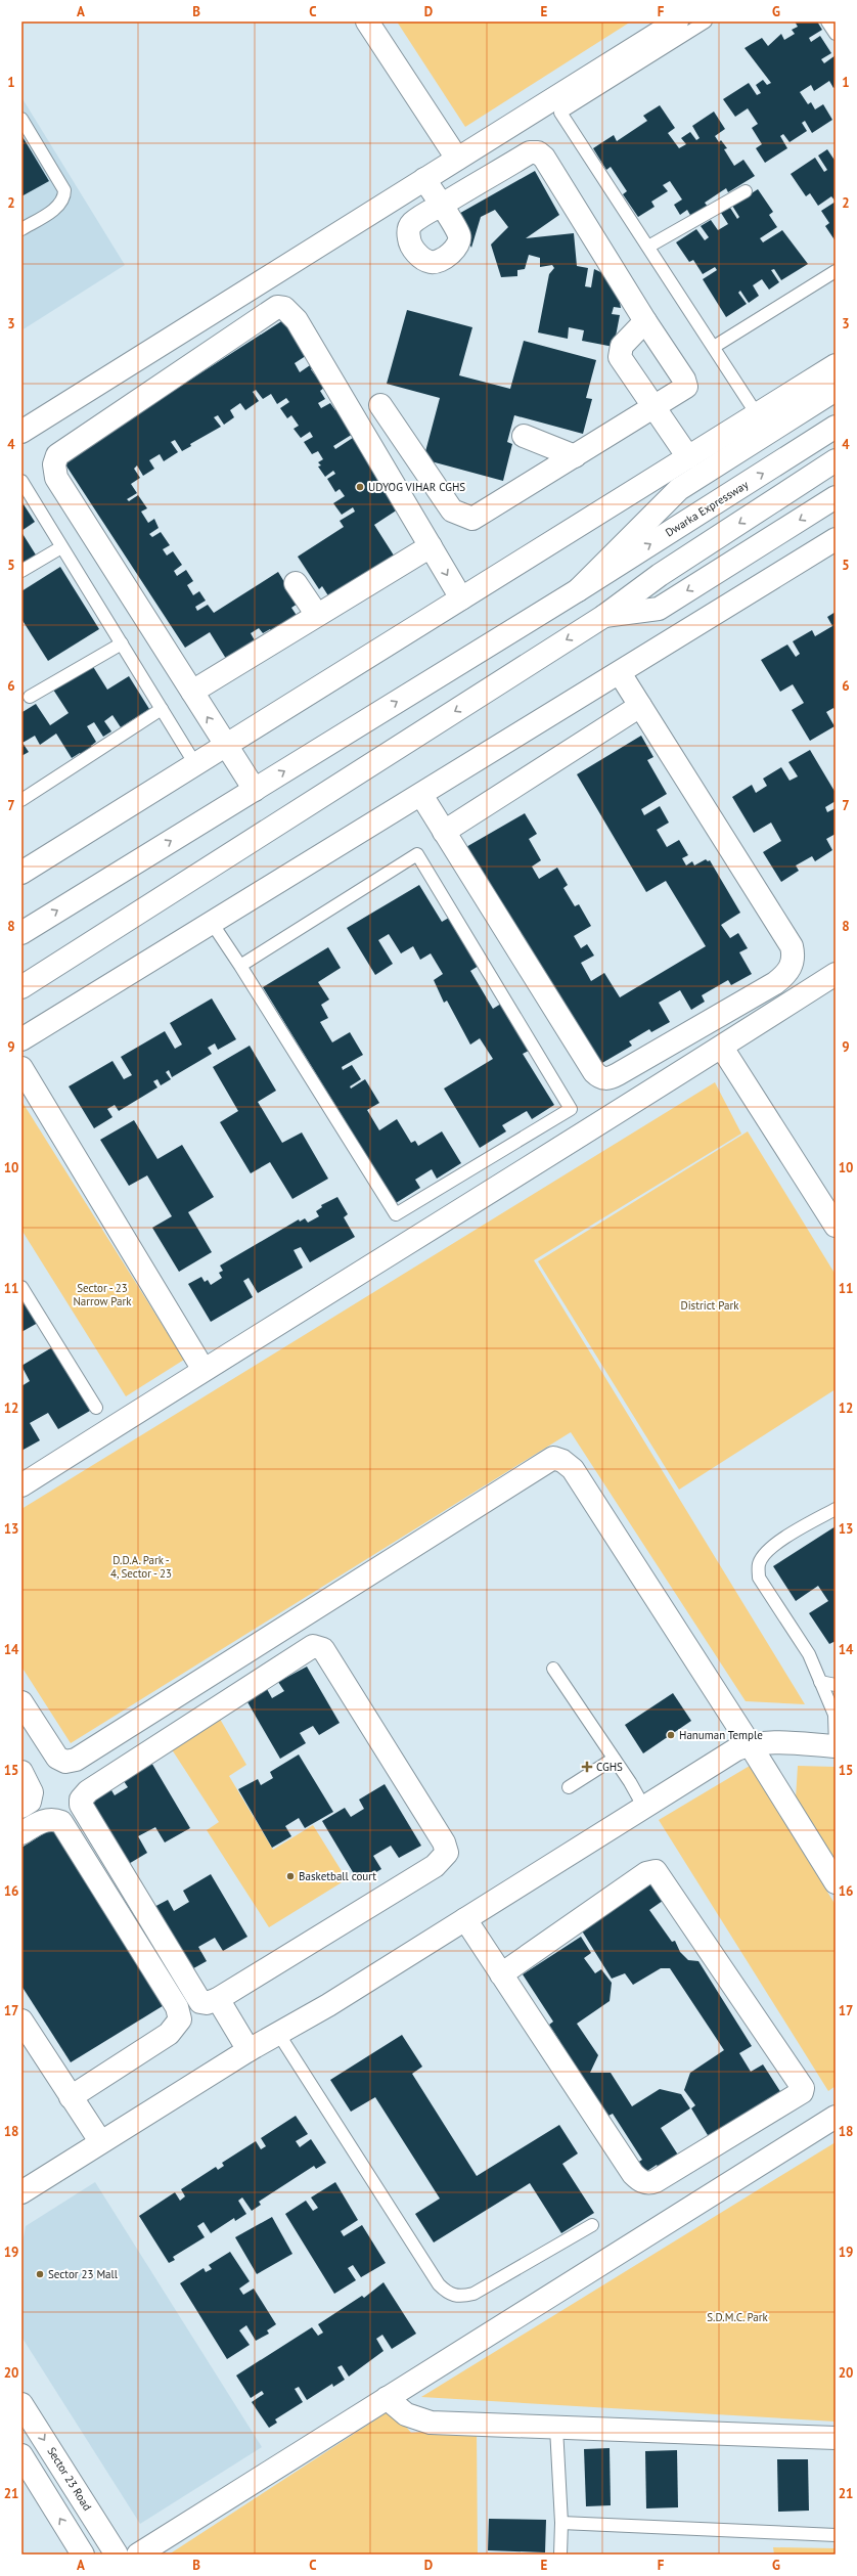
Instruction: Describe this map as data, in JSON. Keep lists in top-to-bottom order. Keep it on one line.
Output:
{"streets":{"main road":["Dwarka Expressway","Sector 23 Road"]},"parks":["Sector - 23 Narrow Park","District Park","D.D.A. Park - 4, Sector - 23","S.D.M.C. Park"],"places":{"other":["UDYOG VIHAR CGHS","Hanuman Temple","Basketball court","Sector 23 Mall"],"health":["CGHS"]},"grid":{"columns":["A","B","C","D","E","F","G"],"rows":["1","2","3","4","5","6","7","8","9","10","11","12","13","14","15","16","17","18","19","20","21"]}}
